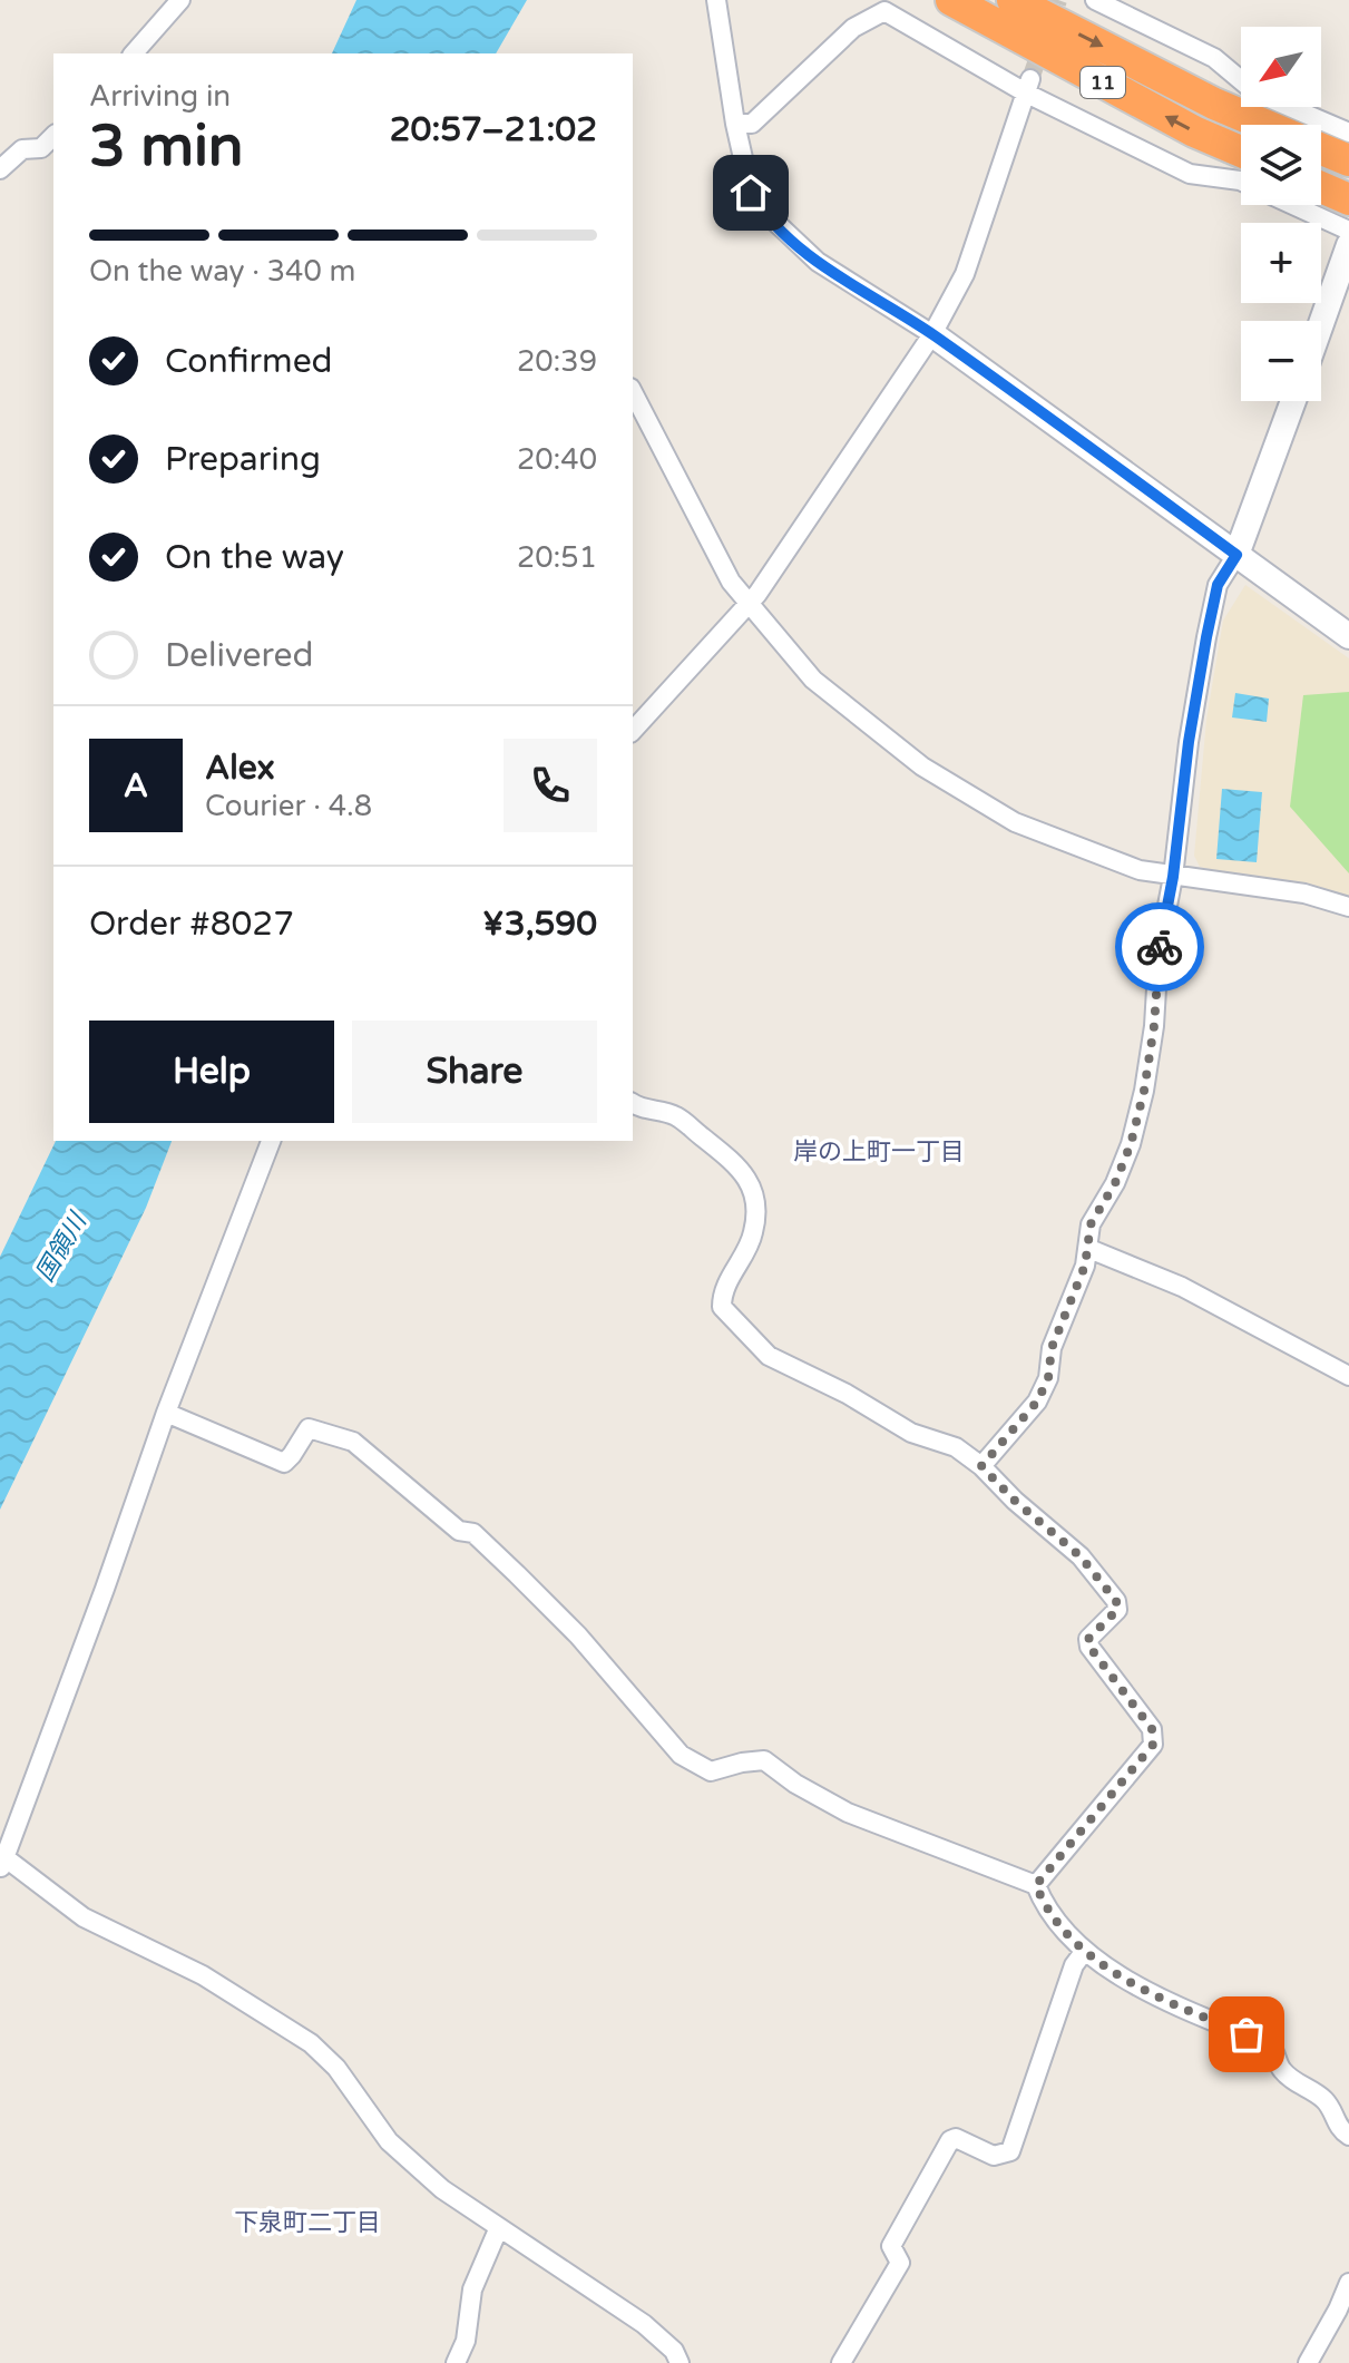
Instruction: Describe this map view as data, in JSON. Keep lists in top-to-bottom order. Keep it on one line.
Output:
{"streets":{"highway":["11"]},"districts":["岸の上町一丁目","下泉町二丁目"],"water":["国領川"],"north":"bottom left","page":{"map_buttons":["+","−"],"heading":["3 min","Arriving in","20:57–21:02"],"panel":["Alex","Courier · 4.8","Order #8027","¥3,590"],"bar":"On the way · 340 m","list":[["Confirmed","20:39"],["Preparing","20:40"],["On the way","20:51"],"Delivered"],"round":"A","buttons":["Help","Share"]}}
